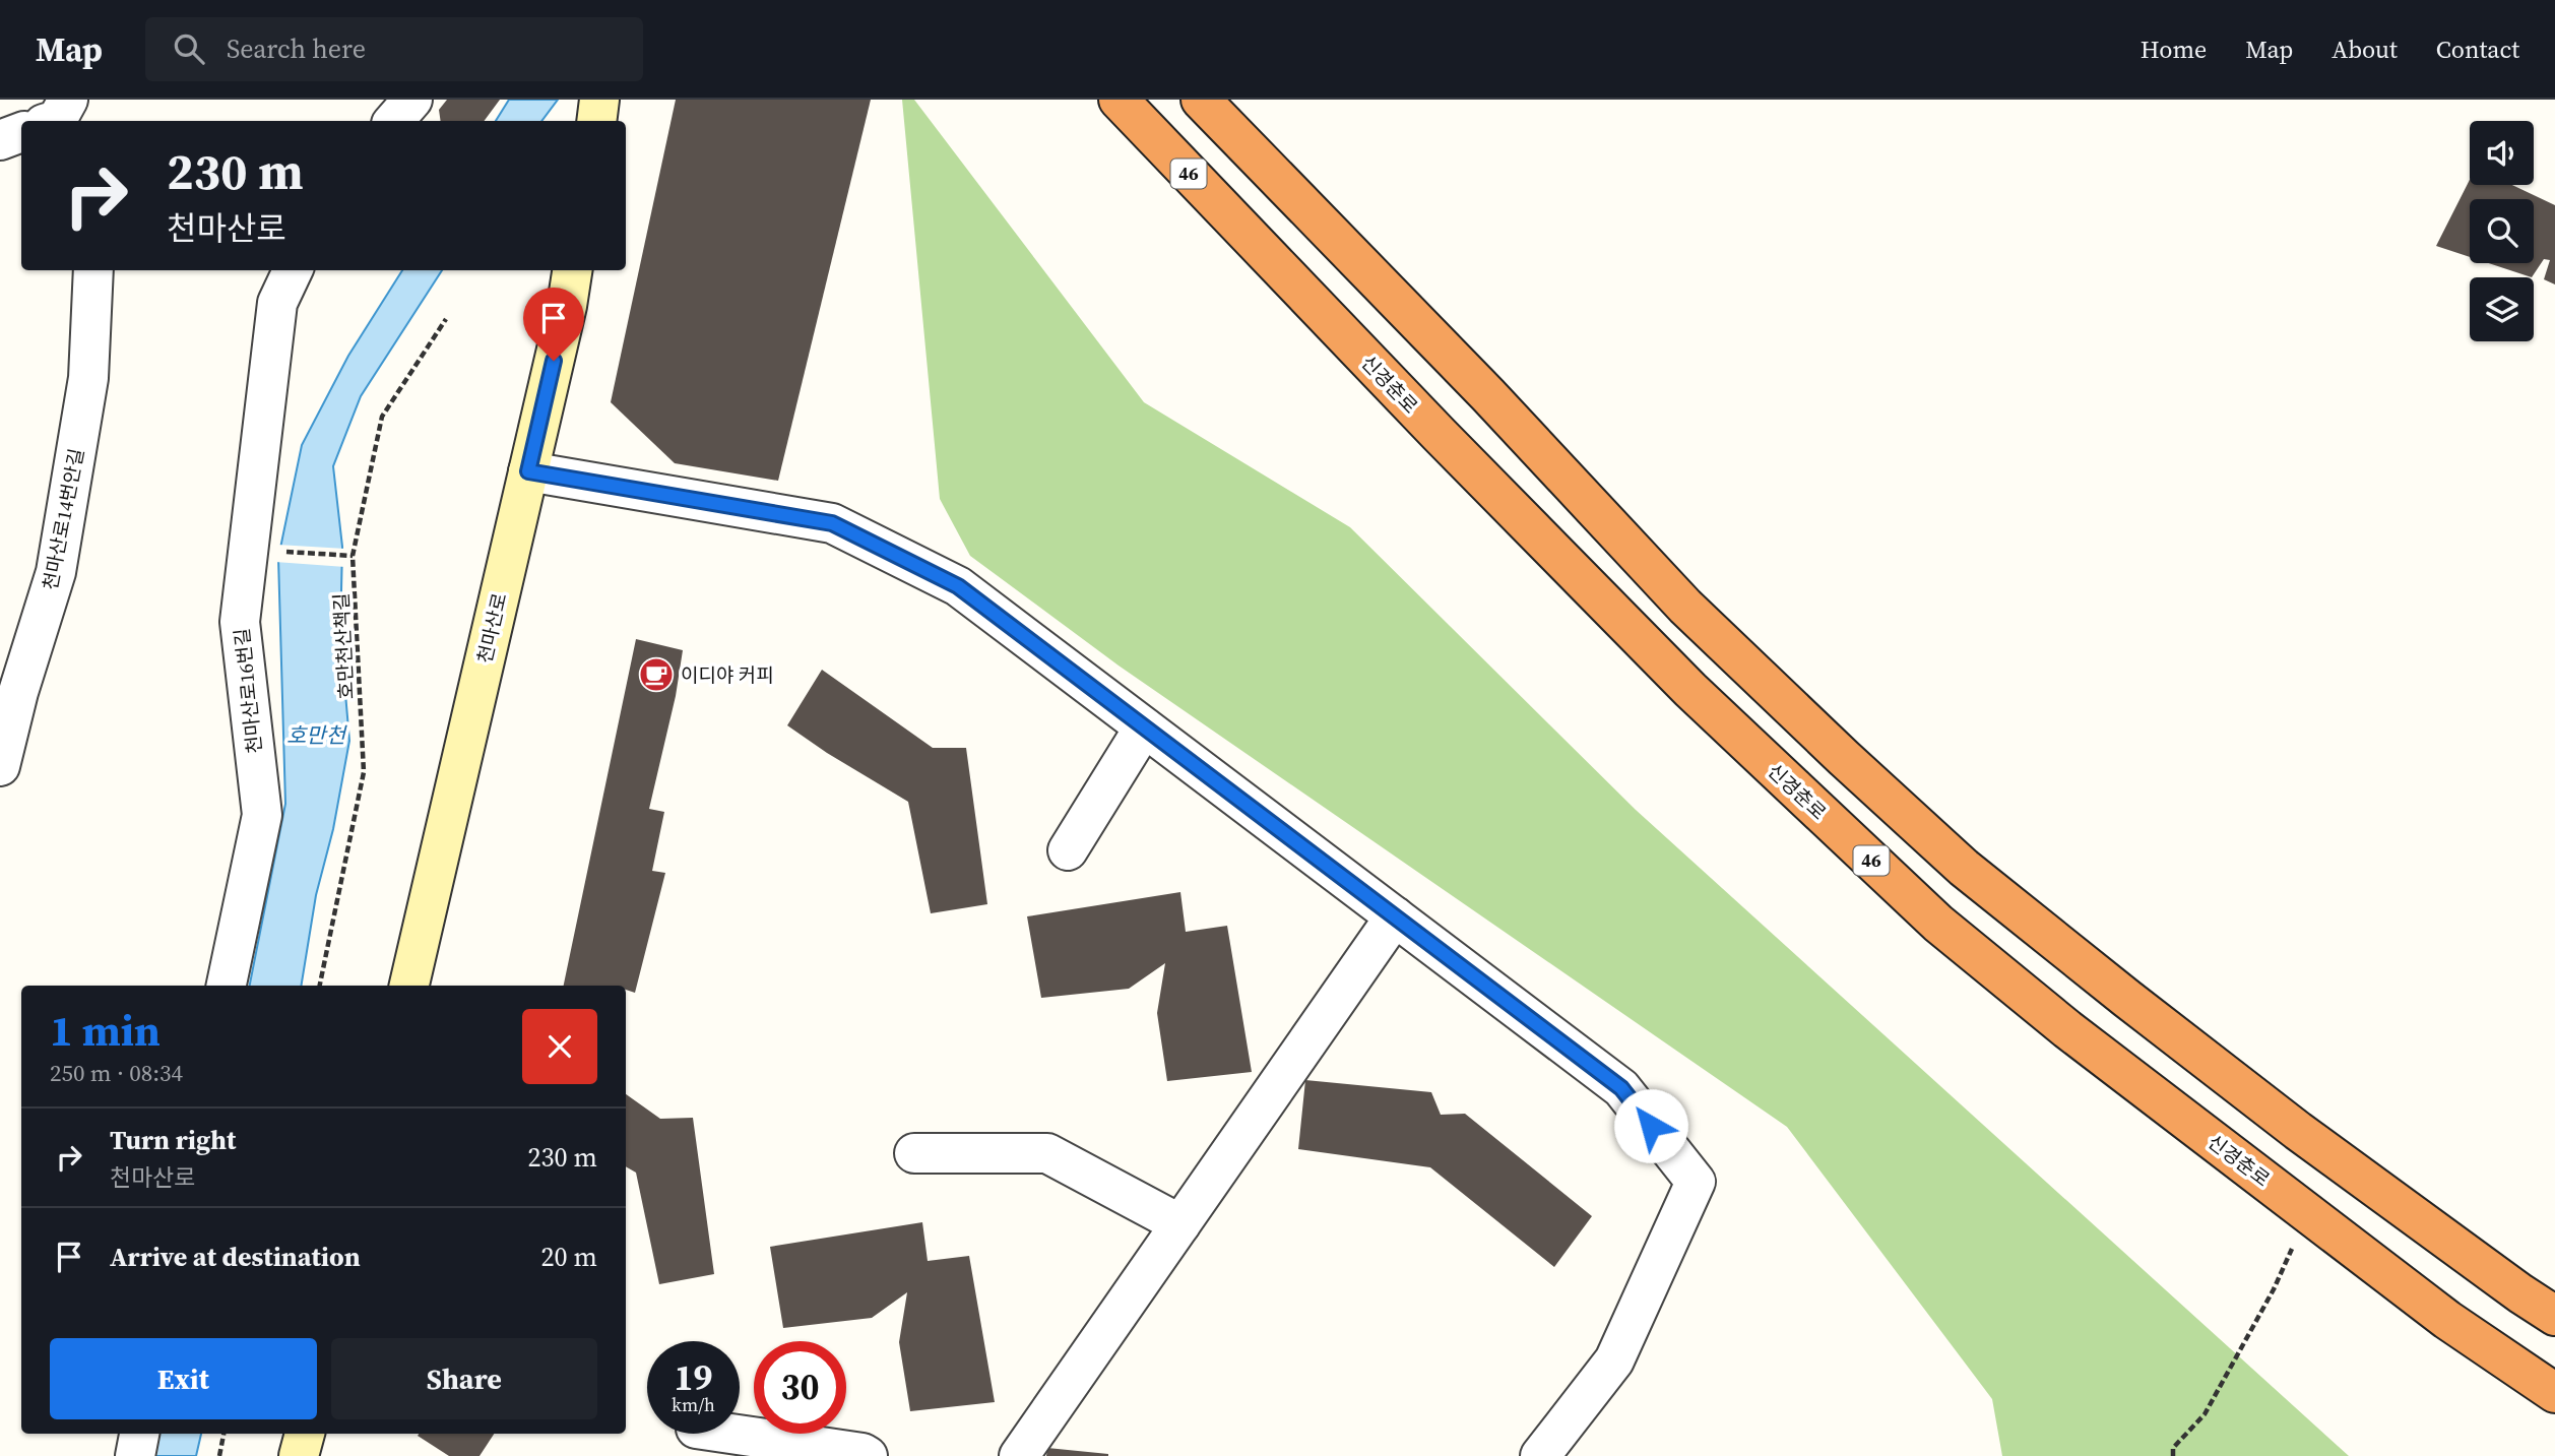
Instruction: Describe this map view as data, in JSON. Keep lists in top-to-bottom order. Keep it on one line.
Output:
{"streets":{"highway":["46","신경춘로"],"street":["천마산로14번안길","천마산로","천마산로16번길"],"path":["호만천산책길"]},"water":["호만천"],"places":{"cafe":["이디야 커피"]},"page":{"header":"Map","search":"Search here","nav":["Home","Map","About","Contact"],"turn":["230 m","천마산로"],"heading":["1 min","250 m · 08:34"],"list":[{"name":"Turn right","note":"천마산로","value":"230 m"},{"name":"Arrive at destination","value":"20 m"}],"buttons":["Exit","Share"],"speed":"19 km/h","limit":"30"}}
